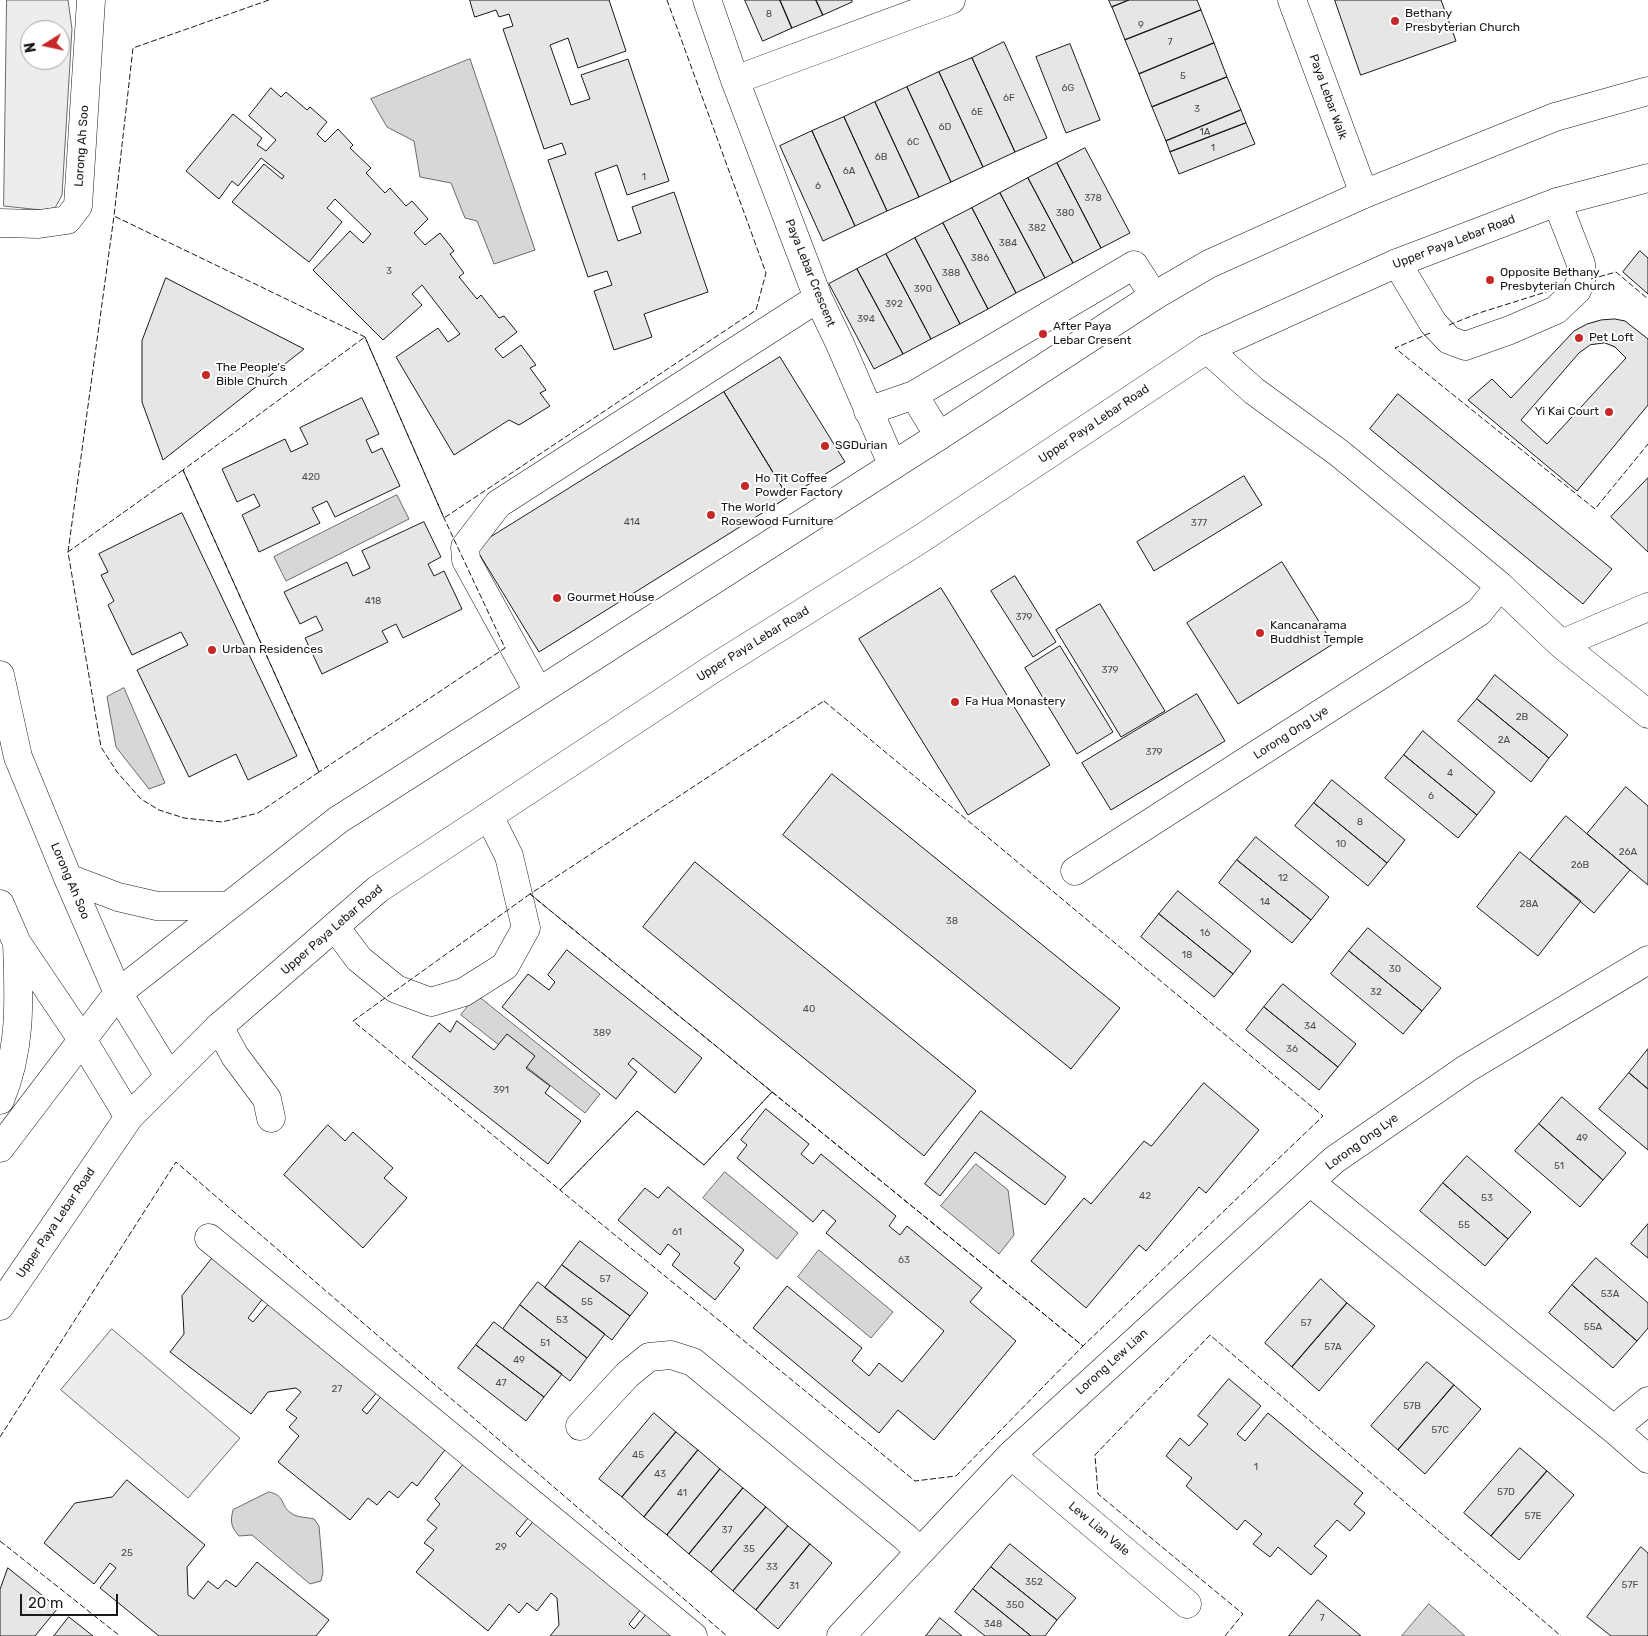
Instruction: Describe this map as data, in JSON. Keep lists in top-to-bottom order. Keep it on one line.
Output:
{"streets":{"main road":["Paya Lebar Walk","Lorong Ah Soo","Upper Paya Lebar Road","Paya Lebar Crescent","Lorong Ong Lye","Lorong Lew Lian","Lew Lian Vale"]},"crossings":[["Lorong Ah Soo","Upper Paya Lebar Road"],["Lorong Ong Lye","Lorong Lew Lian"],["Lorong Lew Lian","Lew Lian Vale"]],"places":["Bethany Presbyterian Church","Opposite Bethany Presbyterian Church","After Paya Lebar Cresent","Pet Loft","The People's Bible Church","Yi Kai Court","SGDurian","Ho Tit Coffee Powder Factory","The World Rosewood Furniture","Gourmet House","Kancanarama Buddhist Temple","Urban Residences","Fa Hua Monastery"],"house_numbers":["8","9","7","5","6G","6F","3","6E","6D","1A","6C","1","6B","6A","1","6","378","380","382","384","386","3","388","390","392","394","420","414","377","418","379","379","2B","2A","379","4","6","8","10","26A","26B","12","14","28A","38","16","18","30","32","40","34","389","36","391","49","51","42","53","55","61","63","57","53A","55","53","57","55A","51","57A","49","47","27","57B","57C","45","1","43","57D","41","57E","37","29","35","25","33","352","57F","31","350","7","348"],"scale_bar":"20 m","north":"left"}
